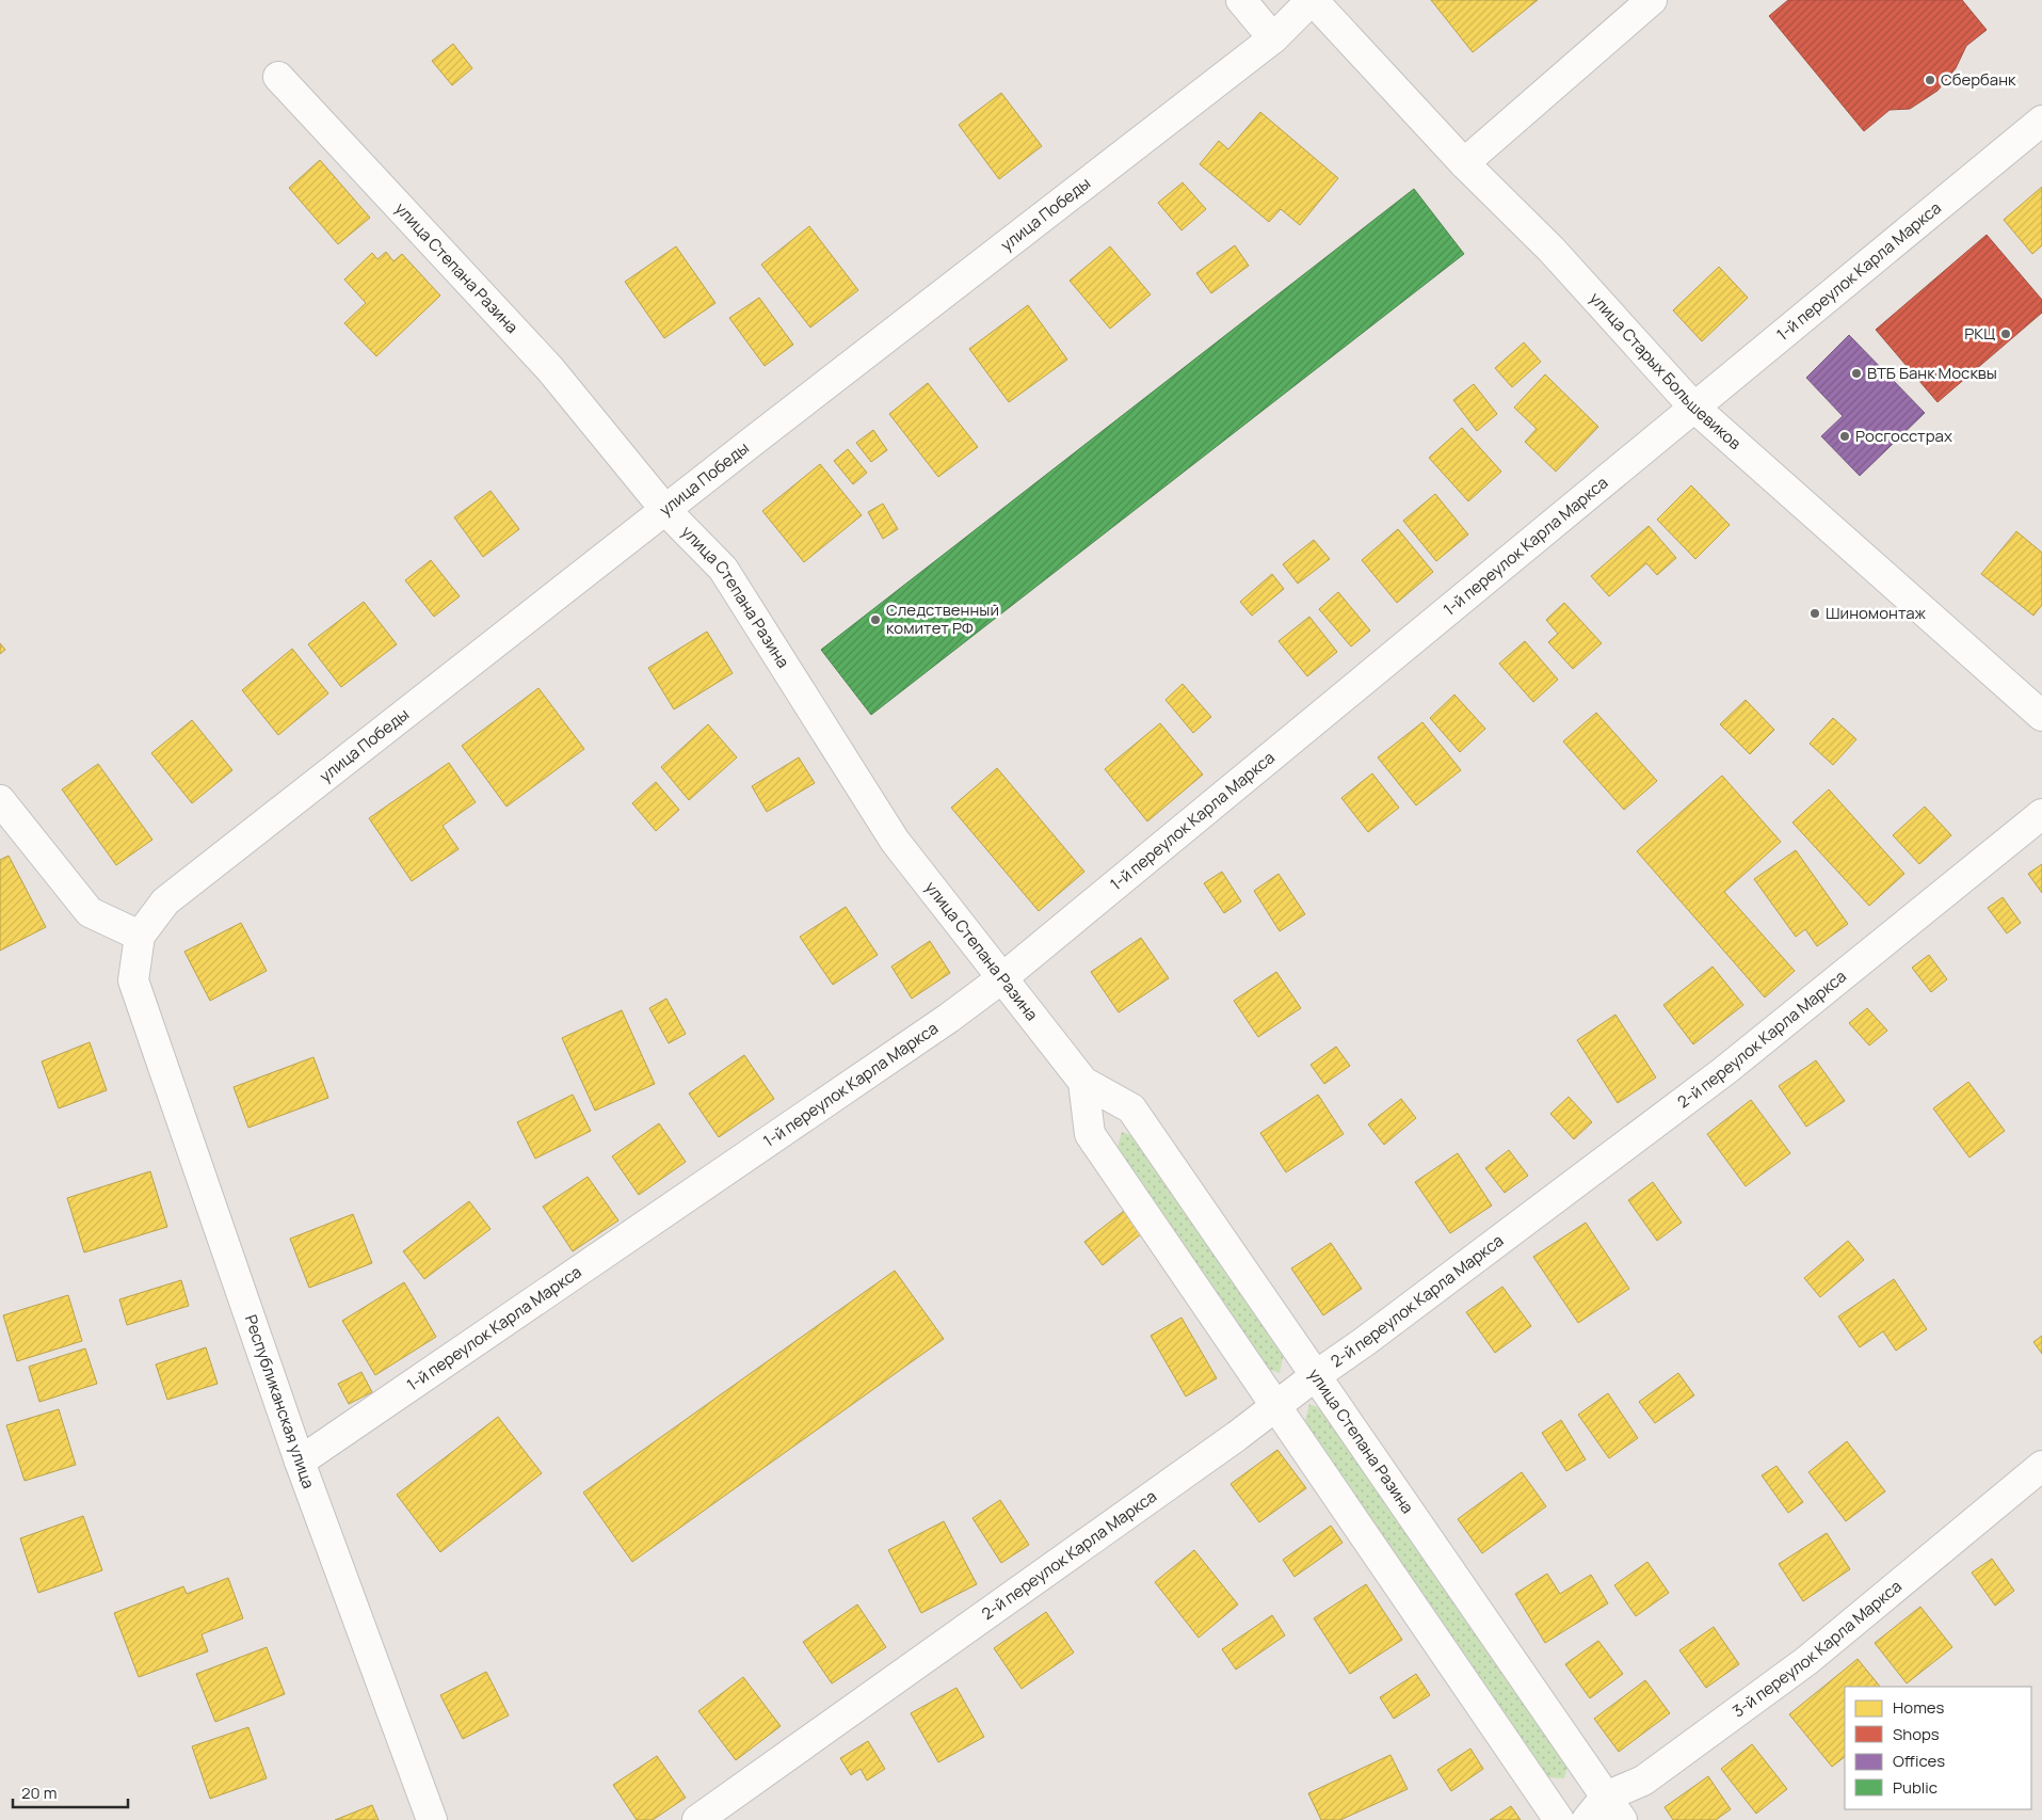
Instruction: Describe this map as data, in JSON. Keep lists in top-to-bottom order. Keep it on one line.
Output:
{"streets":{"street":["улица Победы","улица Степана Разина","1-й переулок Карла Маркса","улица Старых Большевиков","2-й переулок Карла Маркса","Республиканская улица","3-й переулок Карла Маркса"]},"crossings":[["улица Победы","улица Степана Разина"],["улица Победы","улица Старых Большевиков"],["улица Победы","Республиканская улица"],["улица Степана Разина","1-й переулок Карла Маркса"],["улица Степана Разина","2-й переулок Карла Маркса"],["улица Степана Разина","3-й переулок Карла Маркса"],["1-й переулок Карла Маркса","улица Старых Большевиков"],["1-й переулок Карла Маркса","Республиканская улица"]],"places":["Сбербанк","РКЦ","ВТБ Банк Москвы","Росгосстрах","Шиномонтаж","Следственный комитет РФ"],"legend":["Homes","Shops","Offices","Public"],"scale_bar":"20 m"}
